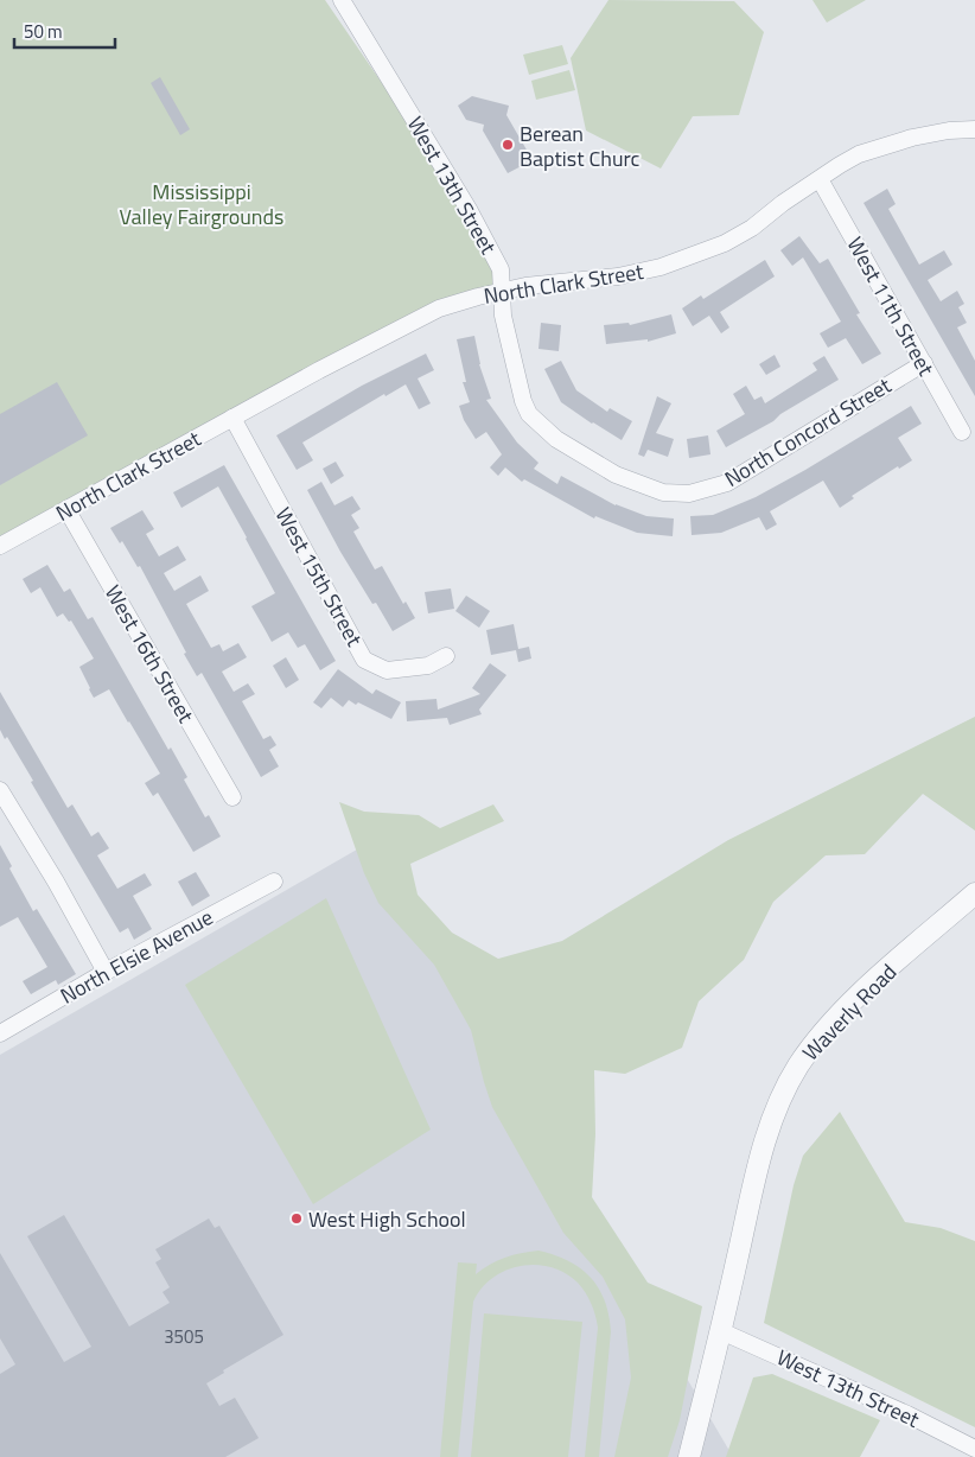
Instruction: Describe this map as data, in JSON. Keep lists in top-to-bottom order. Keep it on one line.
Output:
{"streets":{"street":["West 13th Street","North Clark Street","West 11th Street","North Concord Street","West 15th Street","West 16th Street","North Elsie Avenue","Waverly Road"]},"crossings":[["West 13th Street","North Clark Street"],["West 13th Street","North Concord Street"],["West 13th Street","Waverly Road"],["North Clark Street","West 11th Street"],["North Clark Street","West 15th Street"],["North Clark Street","West 16th Street"],["West 11th Street","North Concord Street"]],"parks":["Mississippi Valley Fairgrounds"],"places":["Berean Baptist Churc","West High School"],"house_numbers":["3505"],"scale_bar":"50 m"}
